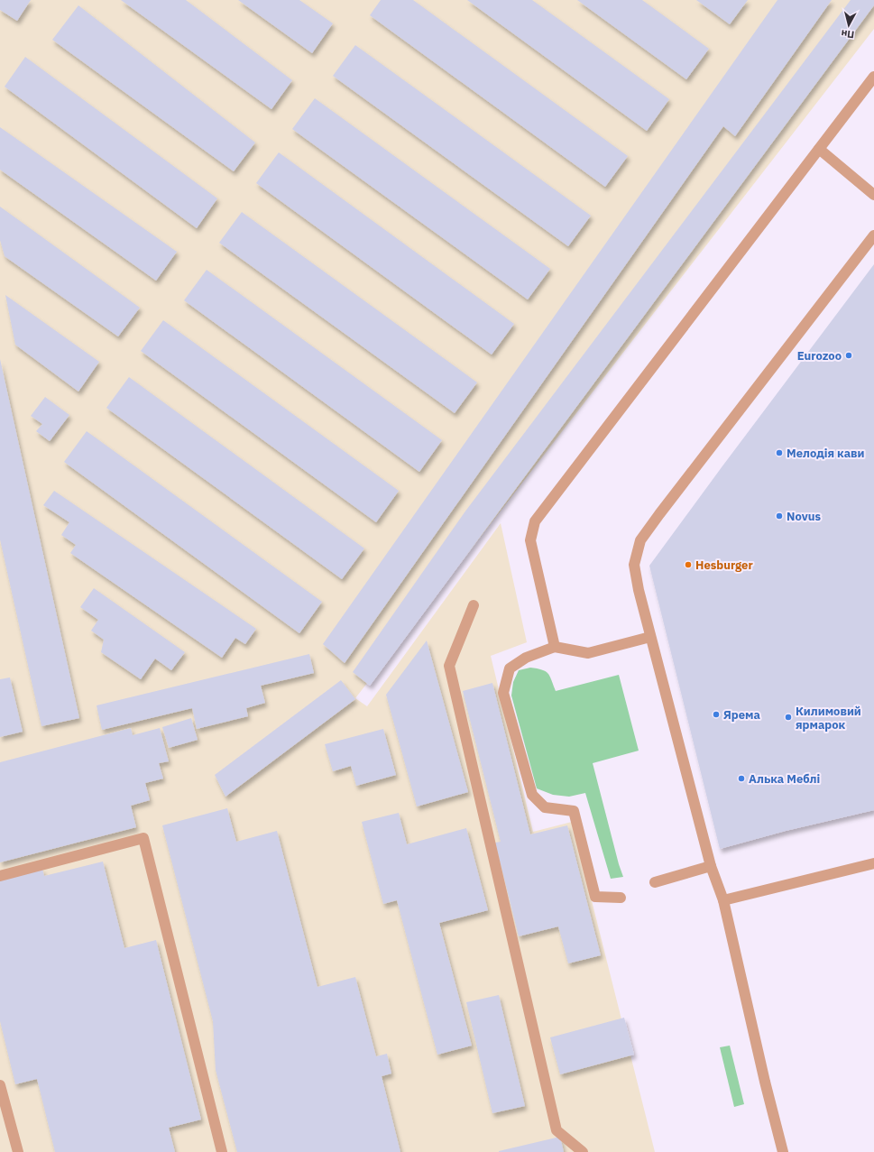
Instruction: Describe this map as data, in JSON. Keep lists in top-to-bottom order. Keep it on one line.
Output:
{"places":["Eurozoo","Мелодія кави","Novus","Hesburger","Ярема","Килимовий ярмарок","Алька Меблі"],"north":"bottom"}
